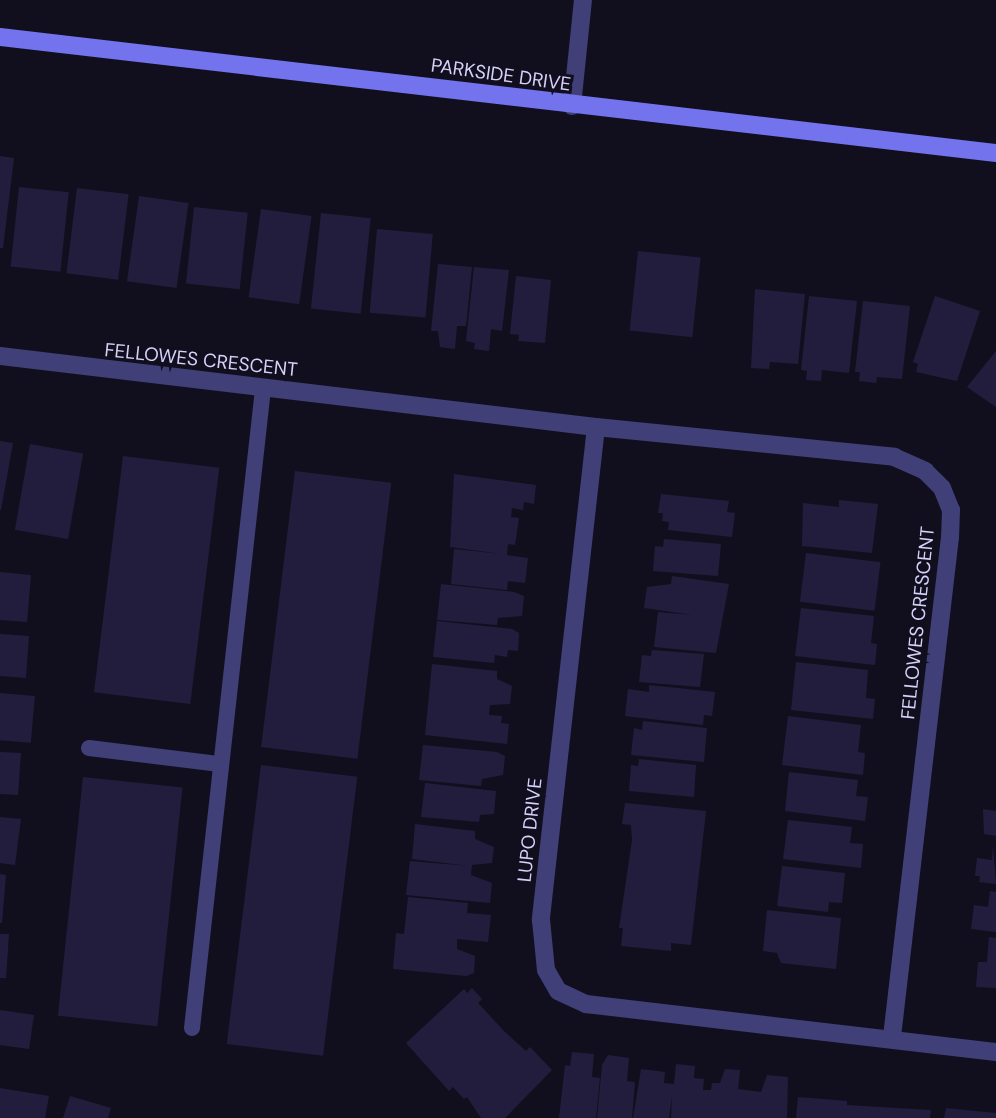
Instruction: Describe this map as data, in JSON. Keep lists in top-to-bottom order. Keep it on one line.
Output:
{"streets":{"main road":["PARKSIDE DRIVE"],"street":["FELLOWES CRESCENT","LUPO DRIVE"]},"crossings":[["FELLOWES CRESCENT","LUPO DRIVE"]]}
